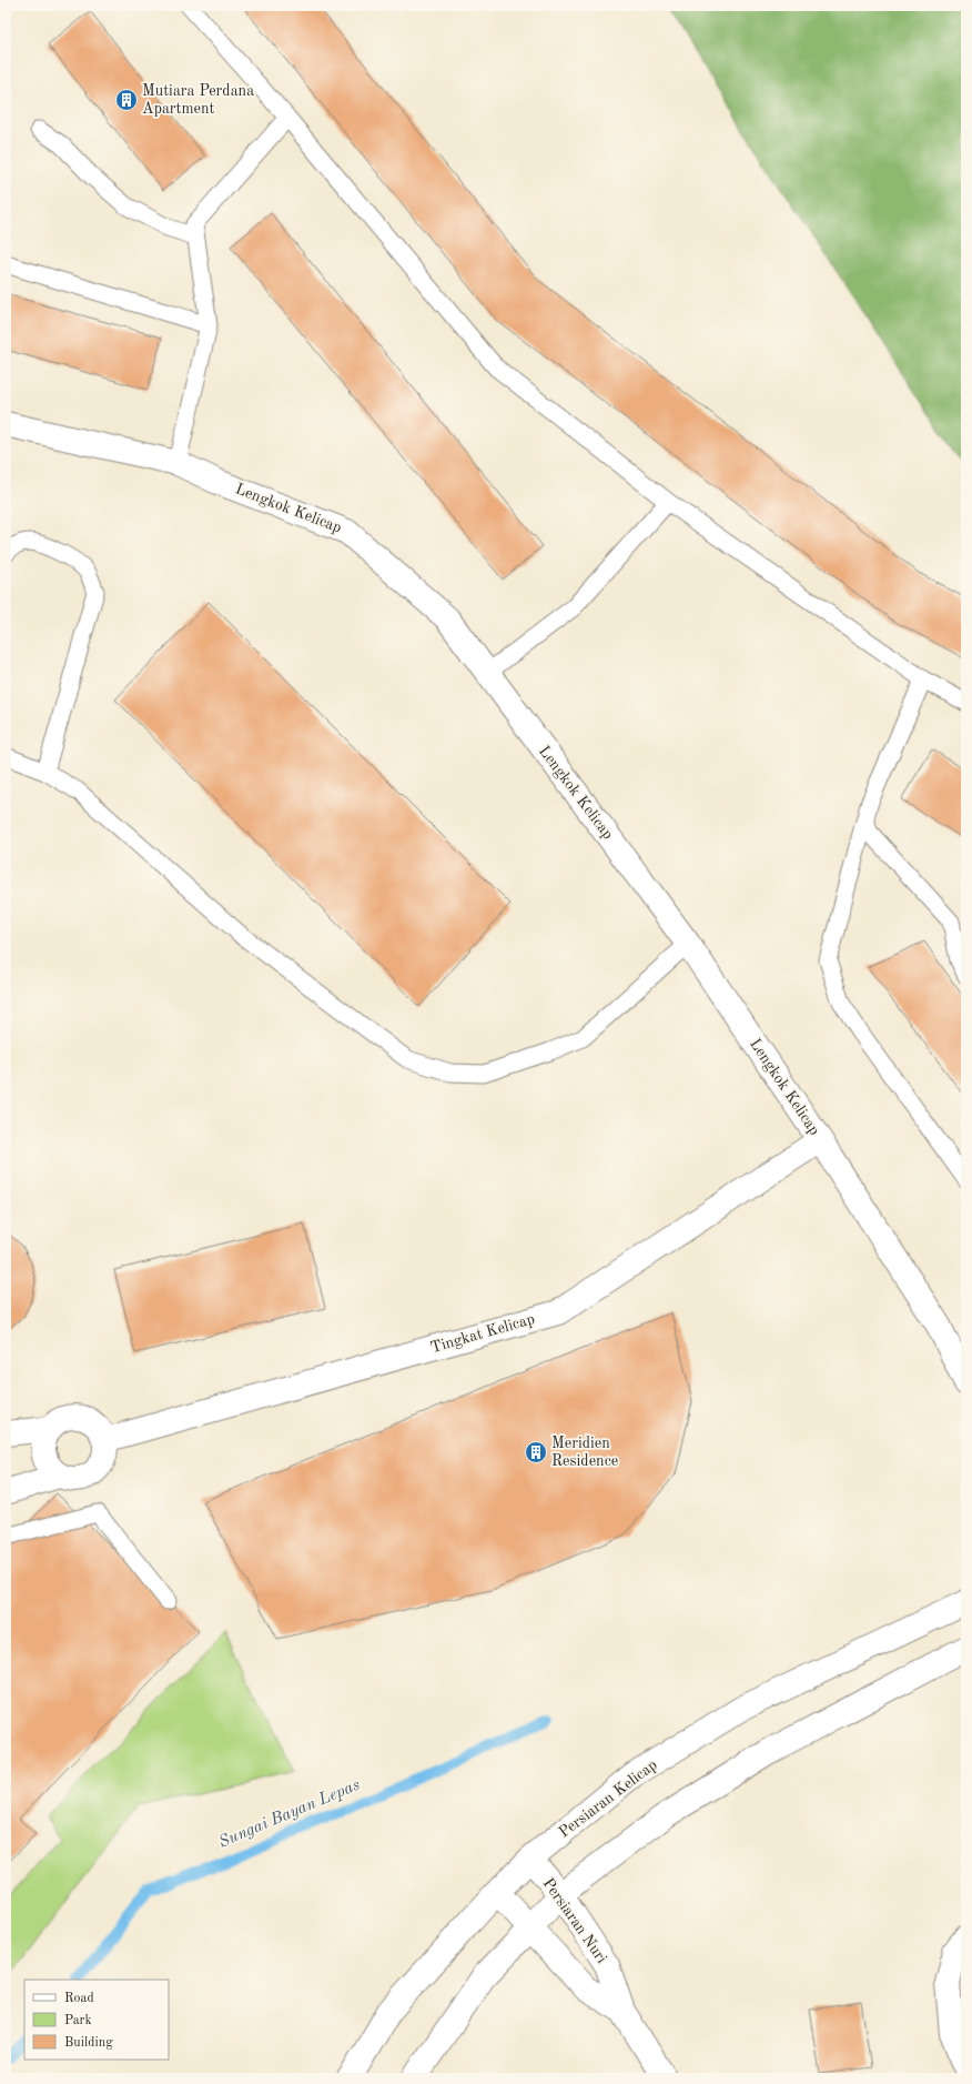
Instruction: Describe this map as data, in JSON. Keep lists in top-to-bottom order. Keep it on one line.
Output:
{"streets":{"street":["Lengkok Kelicap","Tingkat Kelicap","Persiaran Kelicap","Persiaran Nuri"]},"crossings":[["Lengkok Kelicap","Tingkat Kelicap"],["Persiaran Kelicap","Persiaran Nuri"]],"water":["Sungai Bayan Lepas"],"places":{"building":["Mutiara Perdana Apartment","Meridien Residence"]},"legend":["Road","Park","Building"]}
